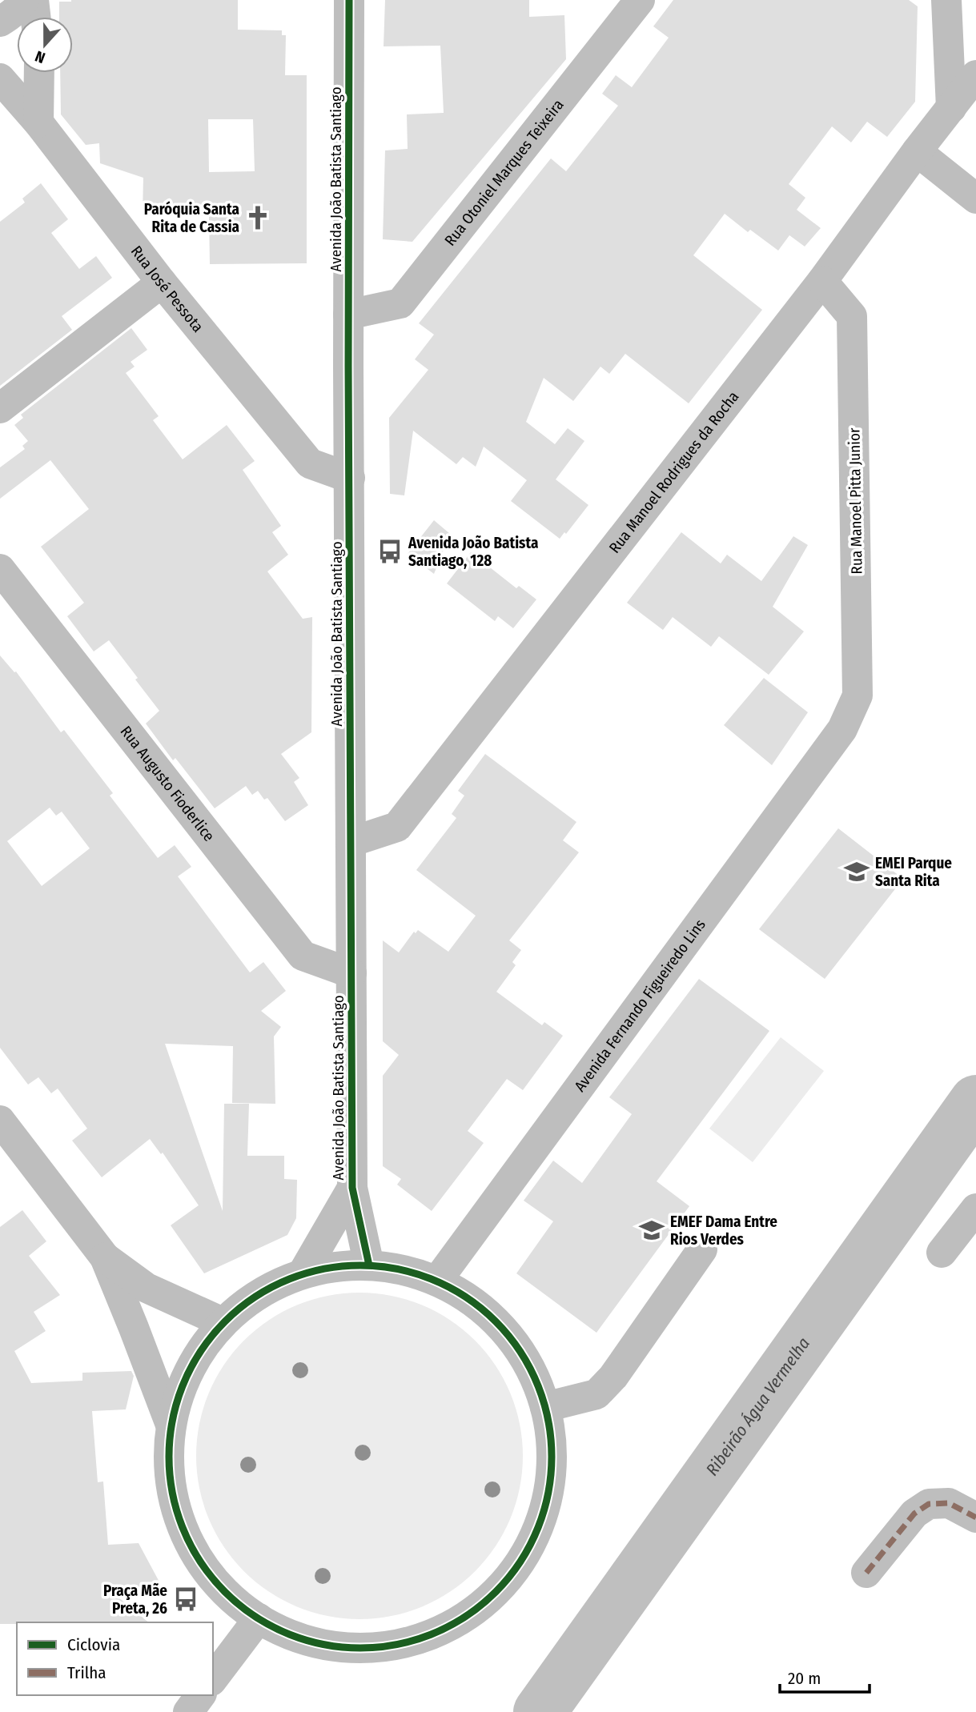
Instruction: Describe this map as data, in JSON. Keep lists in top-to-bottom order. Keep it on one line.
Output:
{"streets":{"street":["Rua Otoniel Marques Teixeira","Avenida João Batista Santiago","Rua José Pessota","Rua Manoel Rodrigues da Rocha","Rua Manoel Pitta Junior","Rua Augusto Fioderlice","Avenida Fernando Figueiredo Lins"]},"crossings":[["Rua Otoniel Marques Teixeira","Avenida João Batista Santiago"],["Avenida João Batista Santiago","Rua José Pessota"],["Avenida João Batista Santiago","Rua Manoel Rodrigues da Rocha"],["Avenida João Batista Santiago","Rua Augusto Fioderlice"],["Rua Manoel Rodrigues da Rocha","Rua Manoel Pitta Junior"],["Rua Manoel Pitta Junior","Avenida Fernando Figueiredo Lins"]],"water":["Ribeirão Água Vermelha"],"places":{"church":["Paróquia Santa Rita de Cassia"],"bus stop":["Avenida João Batista Santiago, 128","Praça Mãe Preta, 26"],"school or university":["EMEI Parque Santa Rita","EMEF Dama Entre Rios Verdes"]},"legend":["Ciclovia","Trilha"],"scale_bar":"20 m","north":"bottom"}
